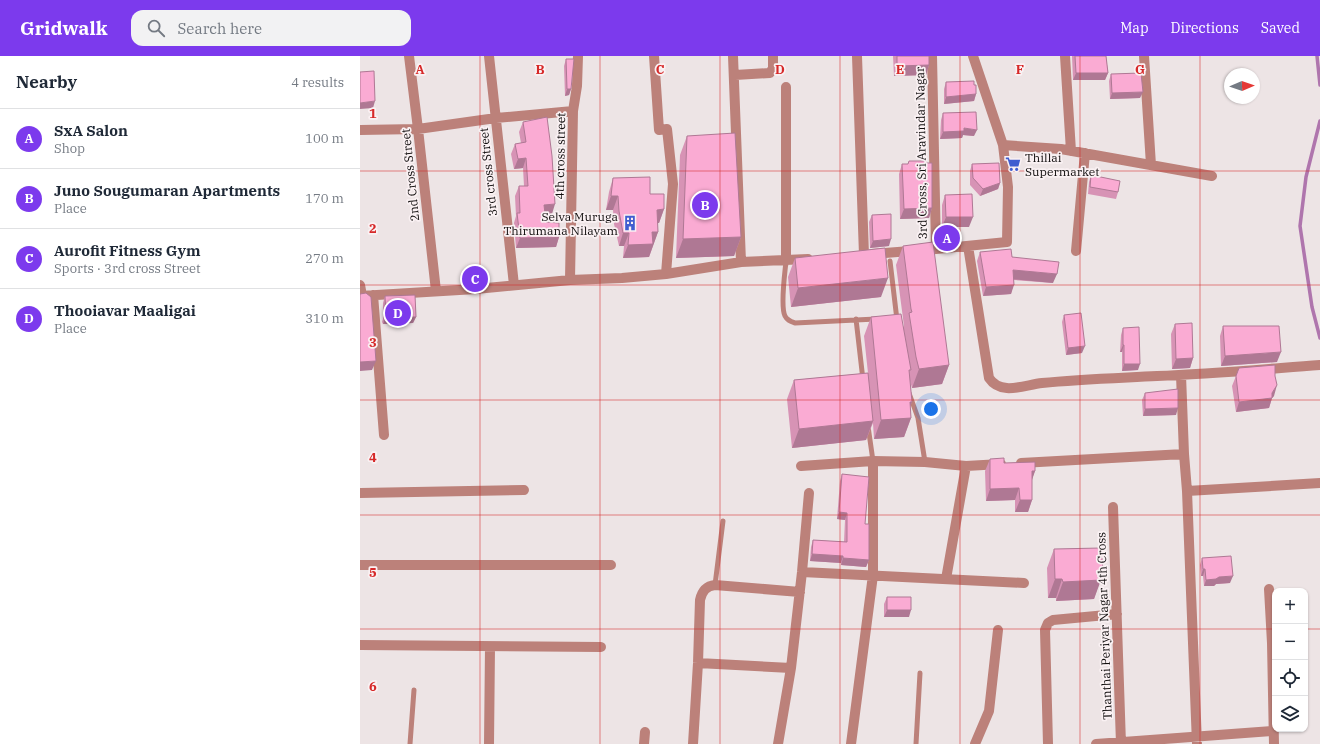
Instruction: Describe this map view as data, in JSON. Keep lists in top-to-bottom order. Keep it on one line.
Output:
{"streets":{"street":["3rd Cross, Sri Aravindar Nagar","4th cross street","3rd cross Street","2nd Cross Street","Thanthai Periyar Nagar 4th Cross"]},"places":{"supermarket":["Thillai Supermarket"],"building":["Selva Muruga Thirumana Nilayam"]},"north":"right","page":{"header":"Gridwalk","search":"Search here","nav":["Map","Directions","Saved"],"heading":["Nearby","4 results"],"list":[{"mark":"A","name":"SxA Salon","note":"Shop","value":"100 m"},{"mark":"B","name":"Juno Sougumaran Apartments","note":"Place","value":"170 m"},{"mark":"C","name":"Aurofit Fitness Gym","note":"Sports · 3rd cross Street","value":"270 m"},{"mark":"D","name":"Thooiavar Maaligai","note":"Place","value":"310 m"}],"pins":["B","A","C","D"],"map_buttons":["+","−"]},"grid":{"columns":["A","B","C","D","E","F","G"],"rows":["1","2","3","4","5","6"]}}
